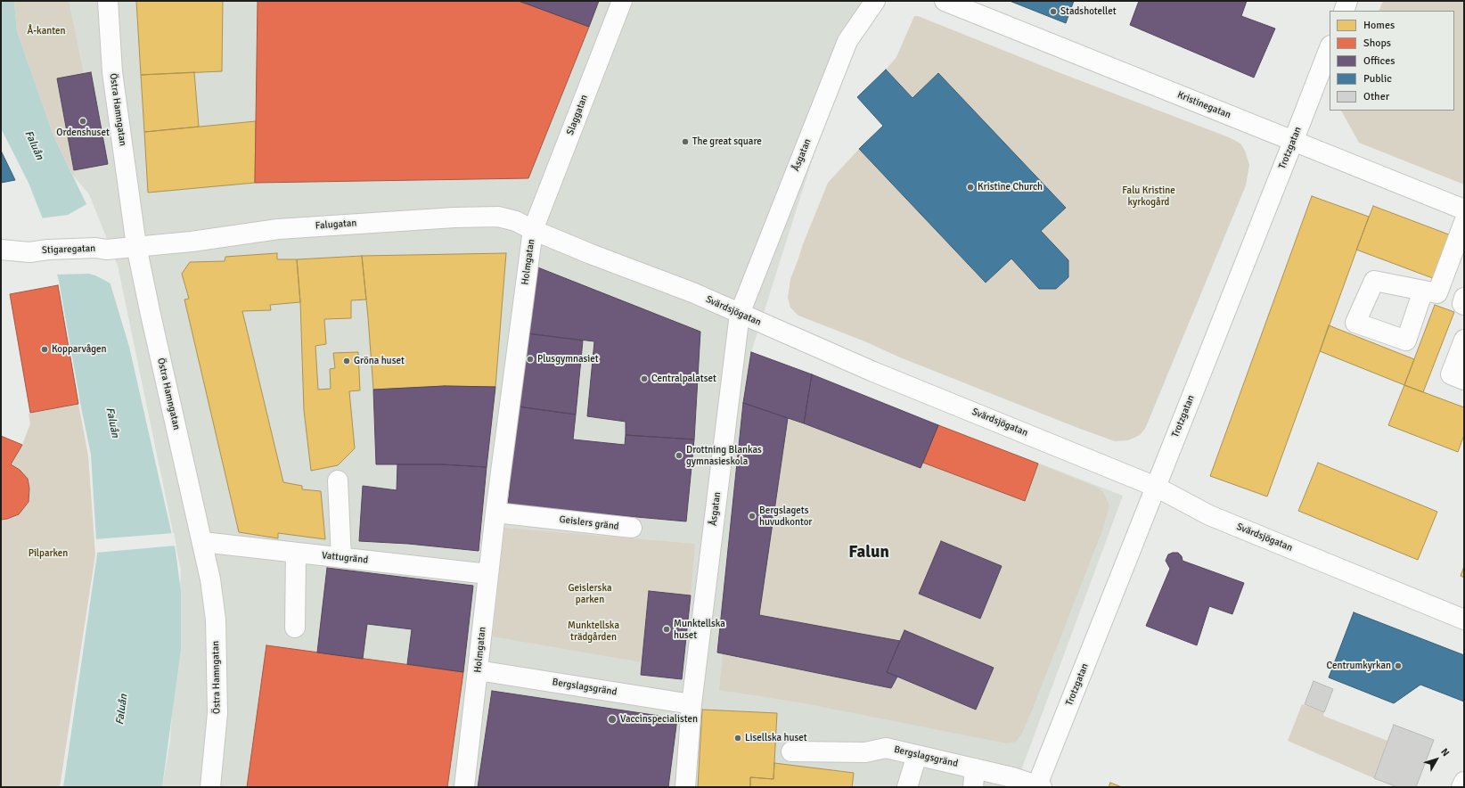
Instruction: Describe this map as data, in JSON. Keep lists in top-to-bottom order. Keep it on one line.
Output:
{"streets":{"street":["Kristinegatan","Östra Hamngatan","Slaggatan","Trotzgatan","Åsgatan","Falugatan","Stigaregatan","Holmgatan","Svärdsjögatan","Geislers gränd","Vattugränd","Bergslagsgränd"]},"crossings":[["Kristinegatan","Trotzgatan"],["Östra Hamngatan","Falugatan"],["Östra Hamngatan","Stigaregatan"],["Östra Hamngatan","Vattugränd"],["Slaggatan","Falugatan"],["Slaggatan","Holmgatan"],["Slaggatan","Svärdsjögatan"],["Trotzgatan","Svärdsjögatan"],["Trotzgatan","Bergslagsgränd"],["Åsgatan","Svärdsjögatan"],["Åsgatan","Bergslagsgränd"],["Falugatan","Stigaregatan"],["Falugatan","Holmgatan"],["Falugatan","Svärdsjögatan"],["Holmgatan","Svärdsjögatan"],["Holmgatan","Geislers gränd"],["Holmgatan","Vattugränd"],["Holmgatan","Bergslagsgränd"]],"districts":["Falun"],"water":["Faluån"],"parks":["Å-kanten","Falu Kristine kyrkogård","Pilparken","Geislerska parken","Munktellska trädgården"],"places":["Stadshotellet","Ordenshuset","The great square","Kristine Church","Kopparvågen","Plusgymnasiet","Gröna huset","Centralpalatset","Drottning Blankas gymnasieskola","Bergslagets huvudkontor","Munktellska huset","Centrumkyrkan","Vaccinspecialisten","Lisellska huset"],"legend":["Homes","Shops","Offices","Public","Other"],"north":"top right"}
